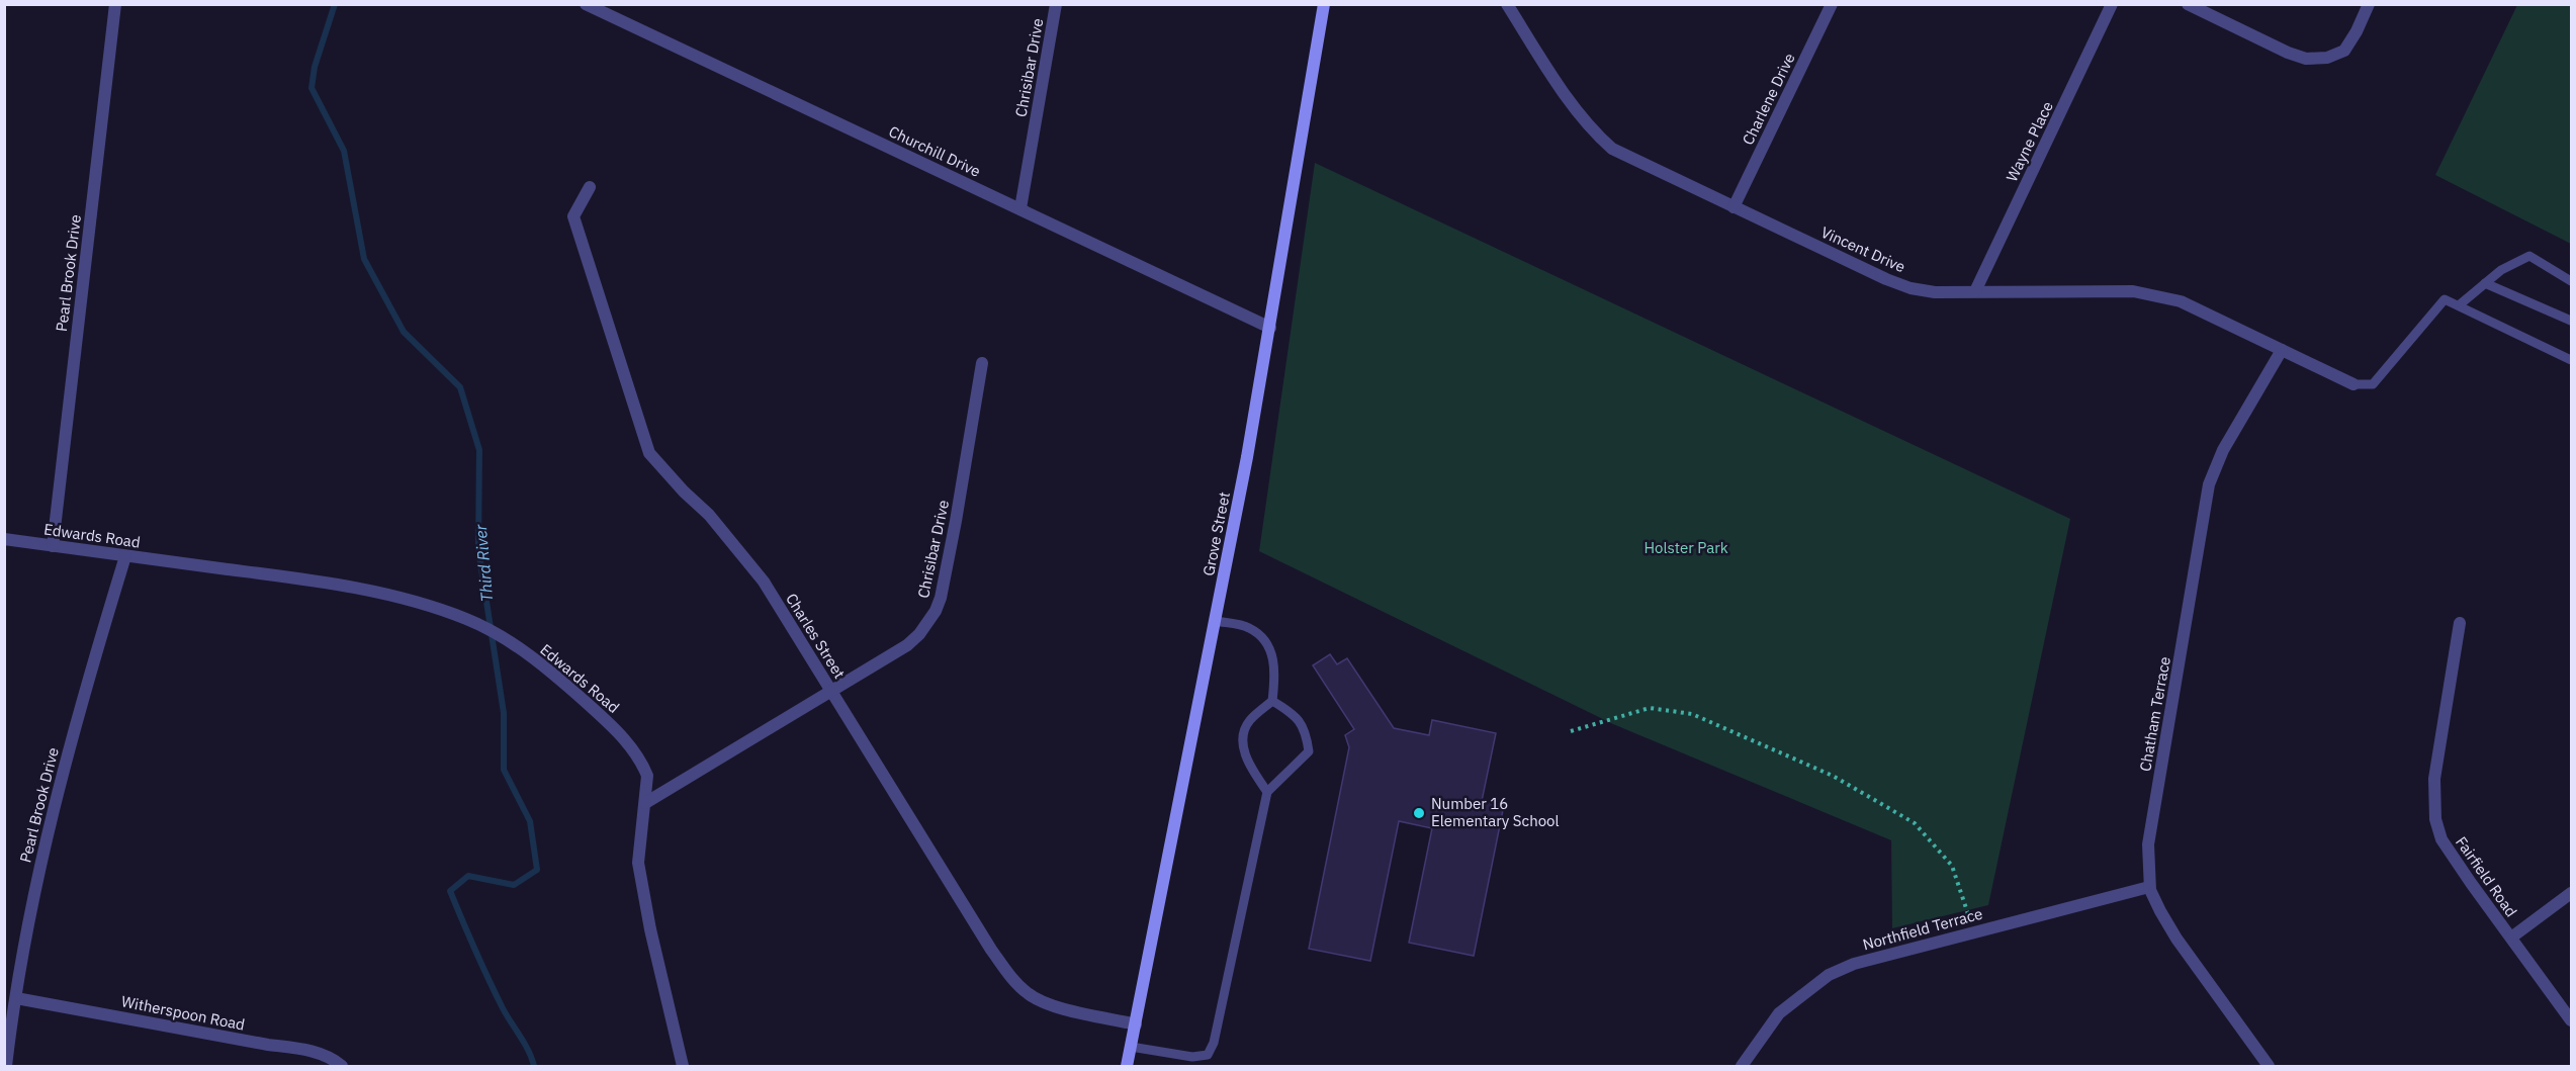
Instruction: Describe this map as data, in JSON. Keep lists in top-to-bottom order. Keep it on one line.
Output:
{"streets":{"street":["Chrisibar Drive","Charlene Drive","Wayne Place","Churchill Drive","Vincent Drive","Pearl Brook Drive","Grove Street","Edwards Road","Charles Street","Chatham Terrace","Fairfield Road","Northfield Terrace","Witherspoon Road"]},"crossings":[["Chrisibar Drive","Churchill Drive"],["Chrisibar Drive","Edwards Road"],["Chrisibar Drive","Charles Street"],["Charlene Drive","Vincent Drive"],["Wayne Place","Vincent Drive"],["Churchill Drive","Grove Street"],["Vincent Drive","Chatham Terrace"],["Pearl Brook Drive","Edwards Road"],["Pearl Brook Drive","Witherspoon Road"],["Grove Street","Charles Street"],["Chatham Terrace","Northfield Terrace"]],"water":["Third River"],"parks":["Holster Park"],"places":["Number 16 Elementary School"]}
